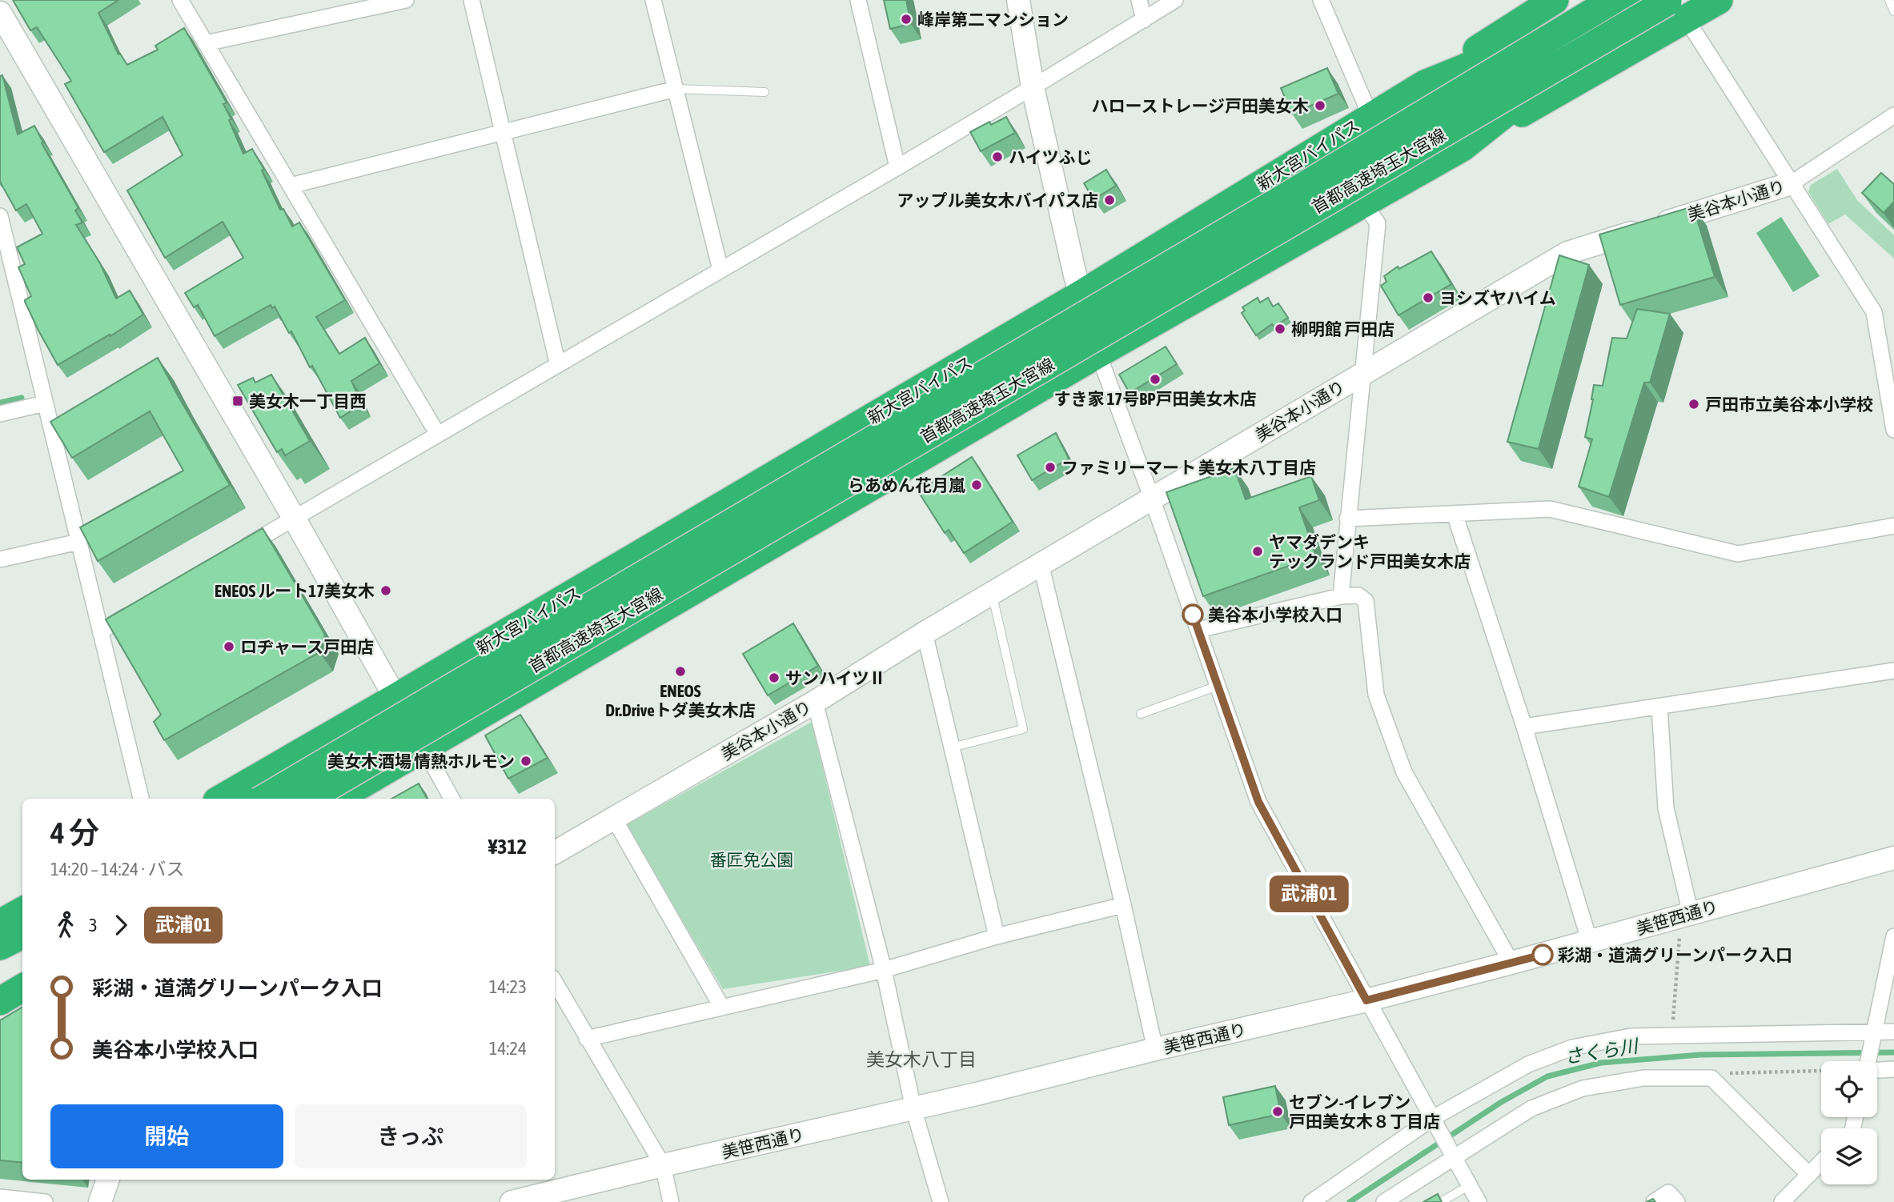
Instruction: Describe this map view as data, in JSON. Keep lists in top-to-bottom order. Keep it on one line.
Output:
{"streets":{"highway":["新大宮バイパス","首都高速埼玉大宮線"],"street":["美谷本小通り","美笹西通り"]},"districts":["美女木八丁目"],"water":["さくら川"],"parks":["番匠免公園"],"places":{"other":["峰岸第二マンション","ハローストレージ戸田美女木","ハイツふじ","アップル美女木バイパス店","ヨシズヤハイム","柳明館 戸田店","すき家 17号BP戸田美女木店","戸田市立美谷本小学校","ファミリーマート 美女木八丁目店","らあめん花月嵐","ヤマダデンキ テックランド戸田美女木店","ENEOS ルート17美女木","美谷本小学校入口","ロヂャース戸田店","ENEOS Dr.Driveトダ美女木店","サンハイツⅡ","美女木酒場 情熱ホルモン","彩湖・道満グリーンパーク入口","セブン-イレブン 戸田美女木８丁目店"],"transit":["美女木一丁目西"]},"lines":["bus line 武浦01"],"page":{"on_map":"武浦01","heading":["4 分","14:20 – 14:24 · バス","¥312"],"legs":["3","武浦01"],"list":[{"name":"彩湖・道満グリーンパーク入口","value":"14:23"},{"name":"美谷本小学校入口","value":"14:24"}],"buttons":["開始","きっぷ"]}}
